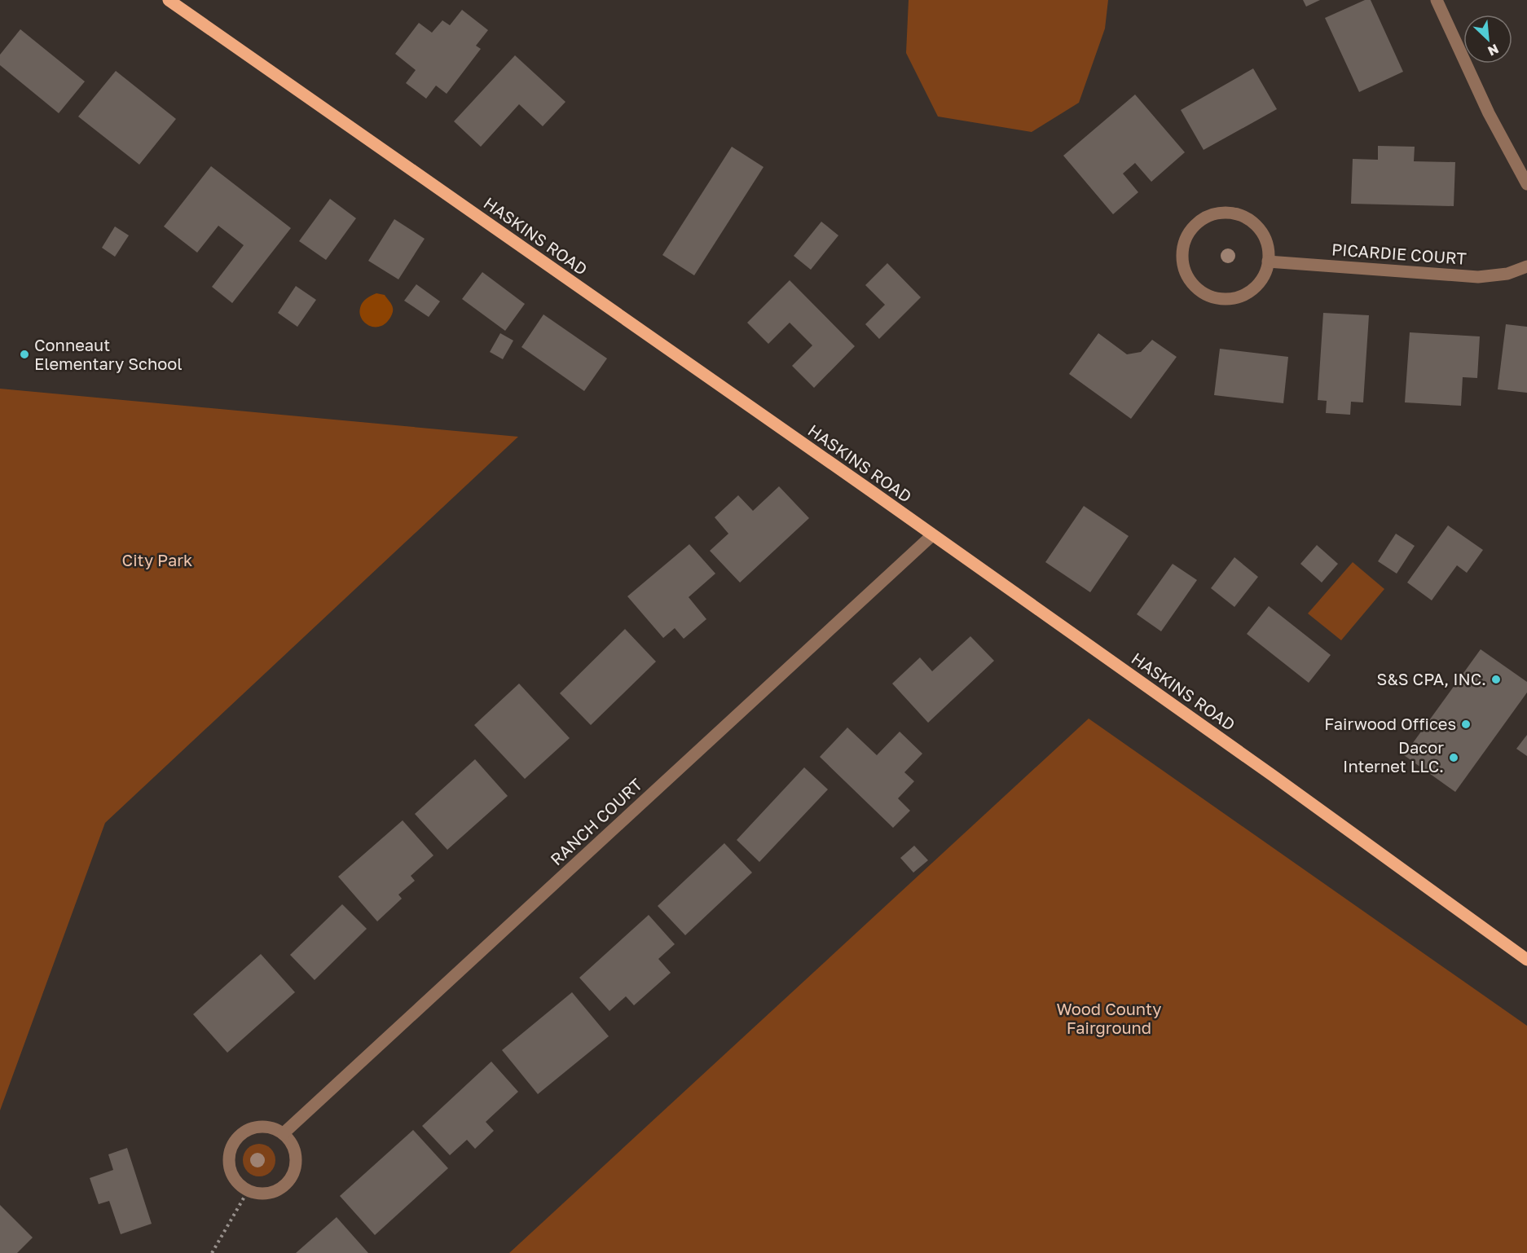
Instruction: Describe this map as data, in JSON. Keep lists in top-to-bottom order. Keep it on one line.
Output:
{"streets":{"main road":["HASKINS ROAD"],"street":["PICARDIE COURT","RANCH COURT"]},"crossings":[["HASKINS ROAD","RANCH COURT"]],"parks":["City Park","Wood County Fairground"],"places":["Conneaut Elementary School","S&S CPA, INC.","Fairwood Offices","Dacor Internet LLC."],"north":"bottom right"}
